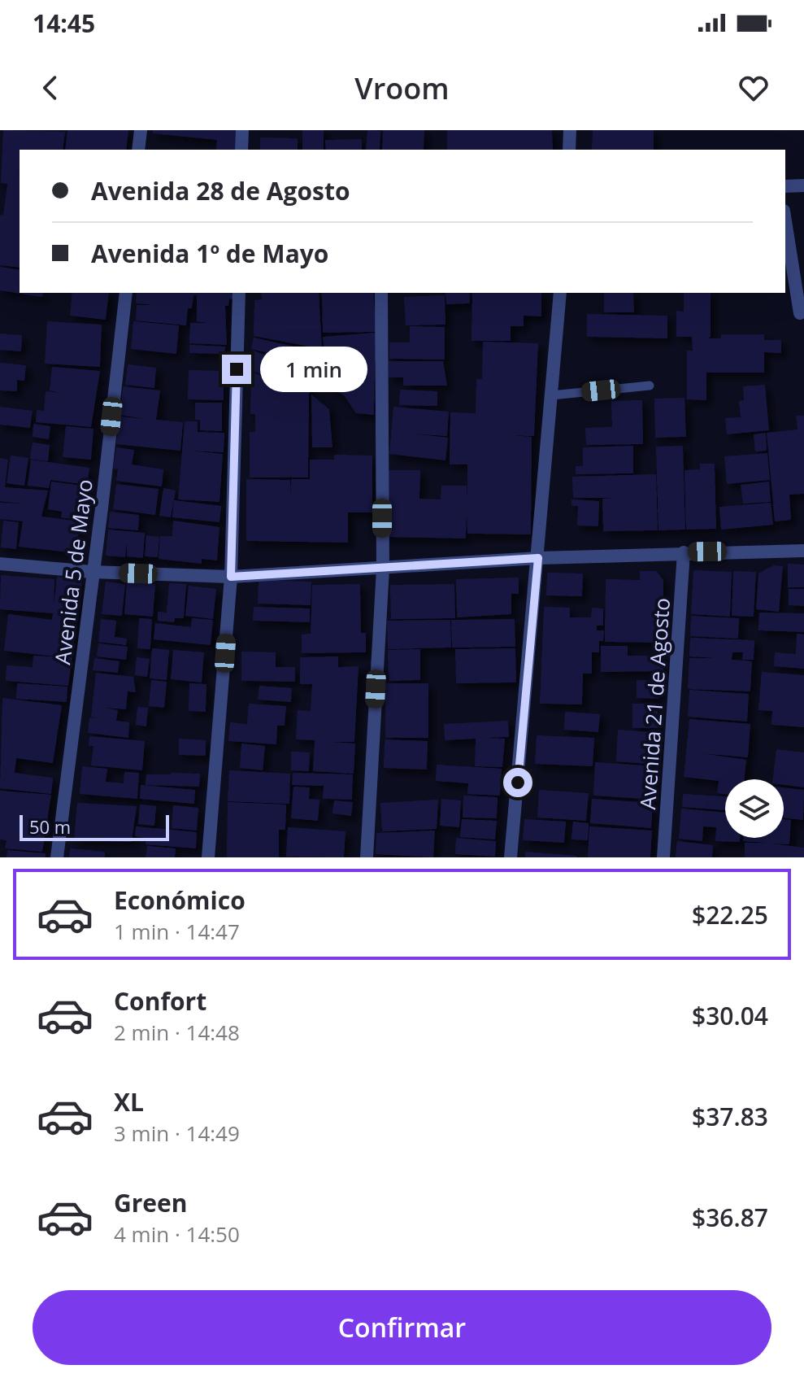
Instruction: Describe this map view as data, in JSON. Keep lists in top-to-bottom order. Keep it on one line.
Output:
{"streets":{"street":["Avenida 5 de Mayo","Avenida 21 de Agosto"]},"scale_bar":"50 m","page":{"status":"14:45","header":"Vroom","banner":["Avenida 28 de Agosto","Avenida 1º de Mayo"],"bubble":"1 min","scale":"50 m","list":[{"name":"Económico","note":"1 min · 14:47","value":"$22.25"},{"name":"Confort","note":"2 min · 14:48","value":"$30.04"},{"name":"XL","note":"3 min · 14:49","value":"$37.83"},{"name":"Green","note":"4 min · 14:50","value":"$36.87"}],"buttons":"Confirmar"}}
